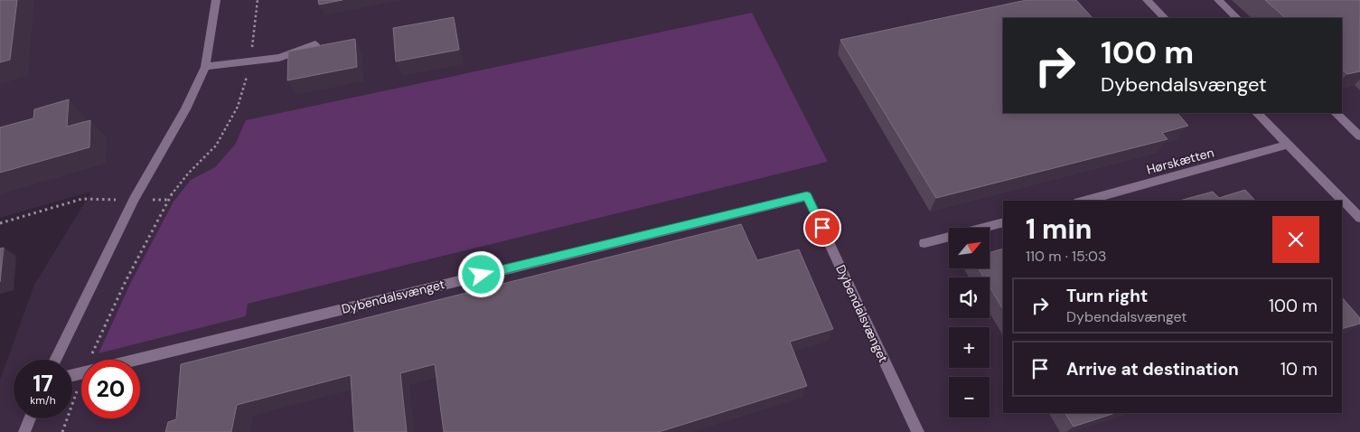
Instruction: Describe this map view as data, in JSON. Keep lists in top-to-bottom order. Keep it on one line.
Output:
{"streets":{"street":["Hørskætten","Dybendalsvænget"]},"north":"top right","page":{"turn":["100 m","Dybendalsvænget"],"heading":["1 min","110 m · 15:03"],"map_buttons":["+","−"],"list":[{"name":"Turn right","note":"Dybendalsvænget","value":"100 m"},{"name":"Arrive at destination","value":"10 m"}],"speed":"17 km/h","limit":"20"}}
